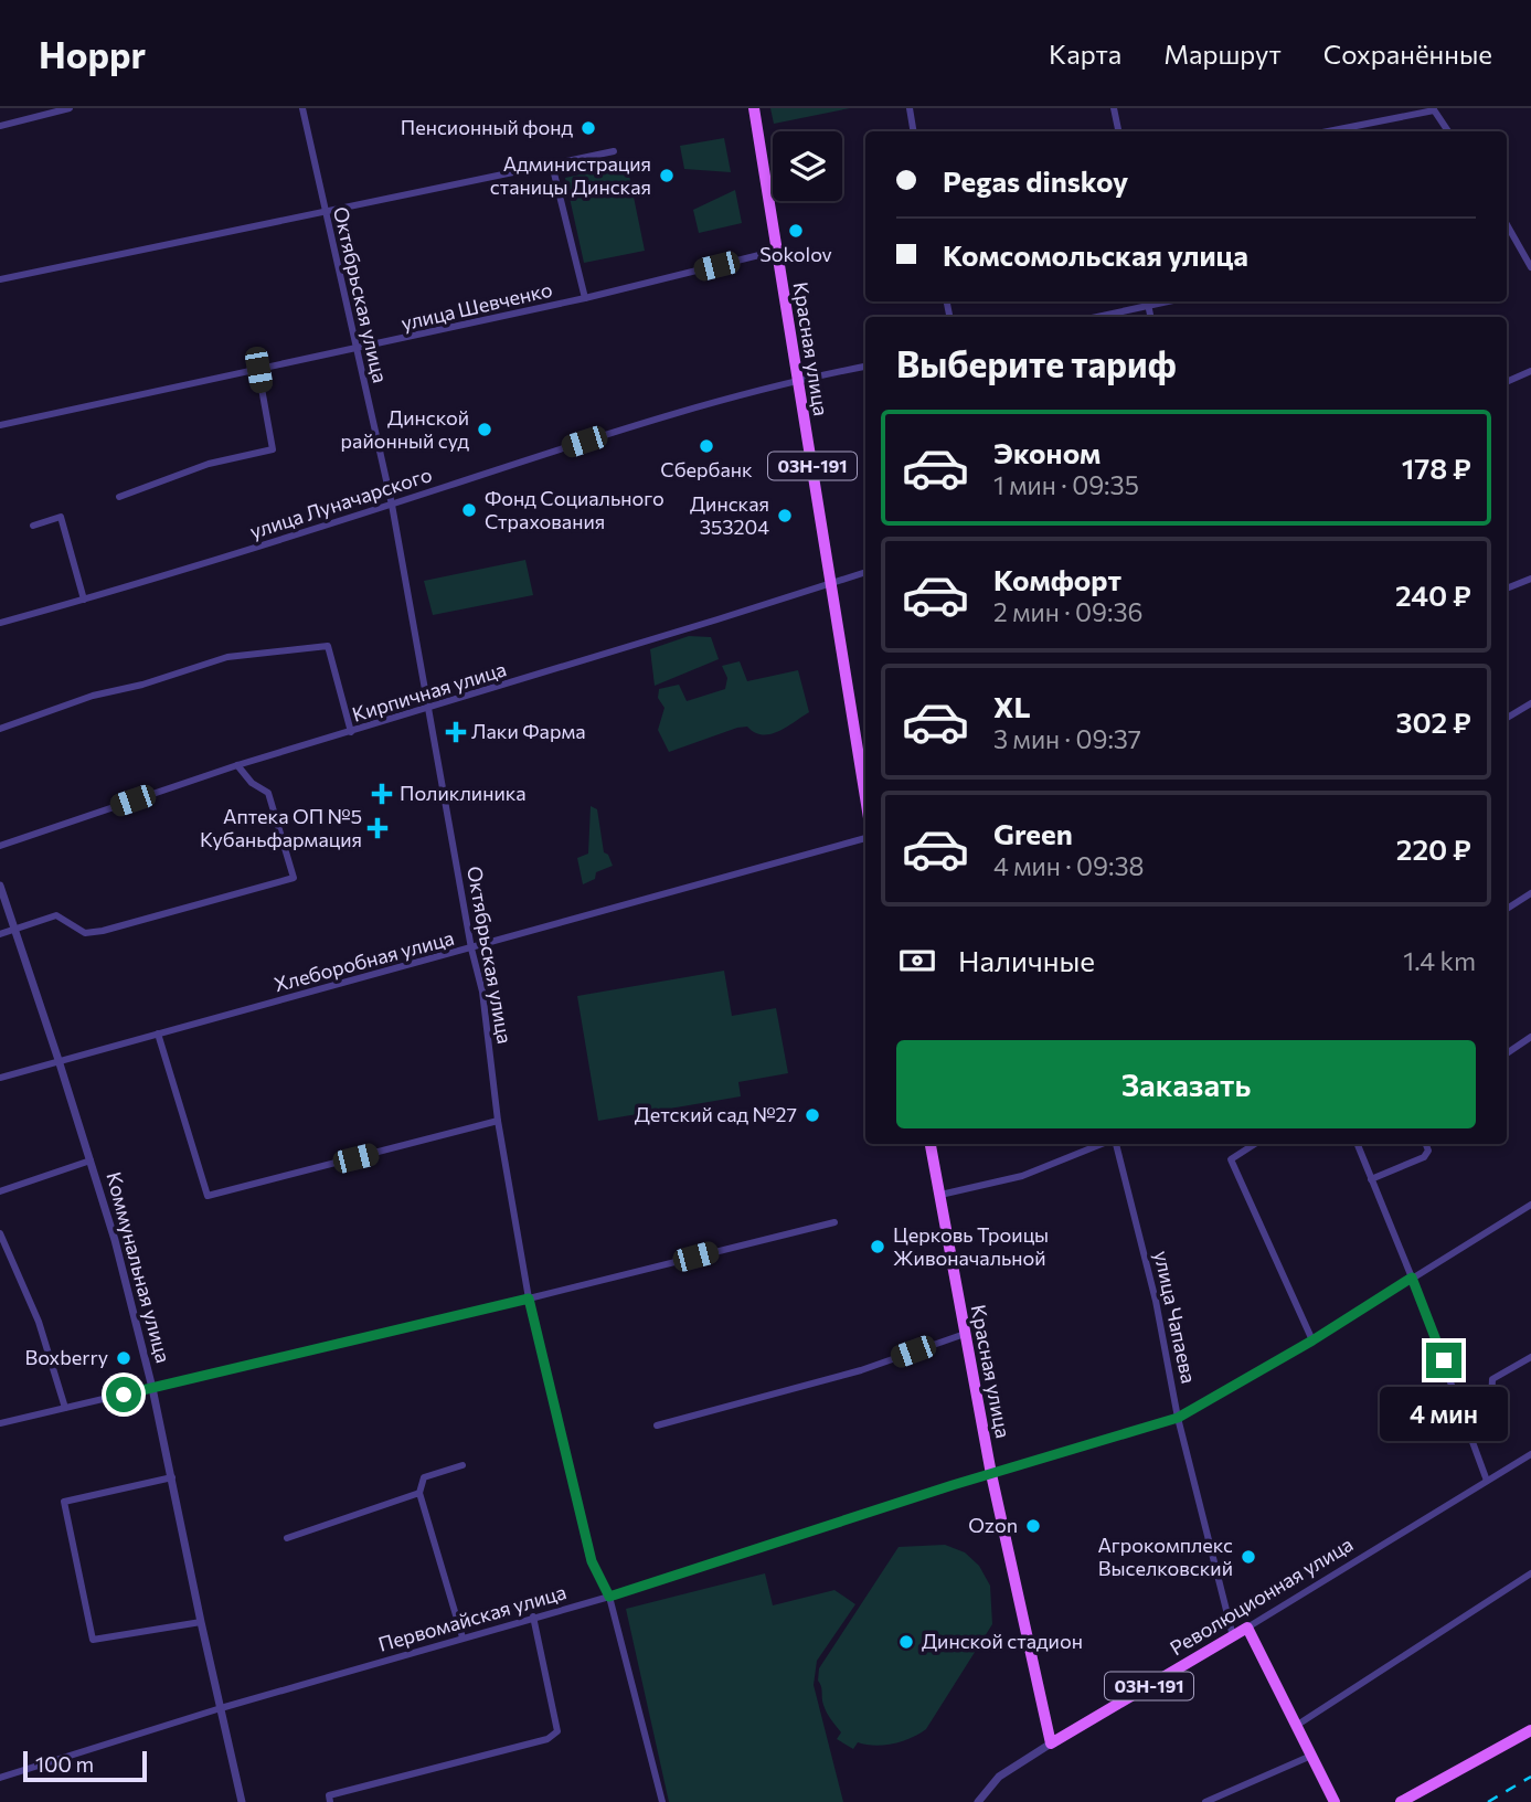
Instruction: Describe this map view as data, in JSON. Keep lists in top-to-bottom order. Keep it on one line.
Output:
{"streets":{"main road":["Красная улица","03Н-191","Революционная улица"],"street":["Октябрьская улица","улица Шевченко","улица Луначарского","Кирпичная улица","Хлеборобная улица","Коммунальная улица","улица Чапаева","Первомайская улица"]},"crossings":[["Октябрьская улица","улица Шевченко"],["Октябрьская улица","улица Луначарского"],["Октябрьская улица","Кирпичная улица"],["Октябрьская улица","Хлеборобная улица"],["Октябрьская улица","Первомайская улица"],["улица Шевченко","Красная улица"],["Красная улица","улица Луначарского"],["Красная улица","Кирпичная улица"],["Красная улица","Революционная улица"],["Красная улица","Первомайская улица"],["Хлеборобная улица","Коммунальная улица"],["Коммунальная улица","Первомайская улица"],["улица Чапаева","Революционная улица"],["улица Чапаева","Первомайская улица"]],"places":{"other":["Пенсионный фонд","Администрация станицы Динская","Sokolov","Динской районный суд","Сбербанк","Фонд Социального Страхования","Динская 353204","Детский сад №27","Церковь Троицы Живоначальной","Boxberry","Ozon","Агрокомплекс Выселковский","Динской стадион"],"health":["Лаки Фарма","Поликлиника","Аптека ОП №5 Кубаньфармация"]},"scale_bar":"100 m","page":{"header":"Hoppr","nav":["Карта","Маршрут","Сохранённые"],"banner":["Pegas dinskoy","Комсомольская улица"],"heading":"Выберите тариф","list":[{"name":"Эконом","note":"1 мин · 09:35","value":"178 ₽"},{"name":"Комфорт","note":"2 мин · 09:36","value":"240 ₽"},{"name":"XL","note":"3 мин · 09:37","value":"302 ₽"},{"name":"Green","note":"4 мин · 09:38","value":"220 ₽"}],"pay":["Наличные","1.4 km"],"buttons":"Заказать","bubble":"4 мин","scale":"100 m"}}
